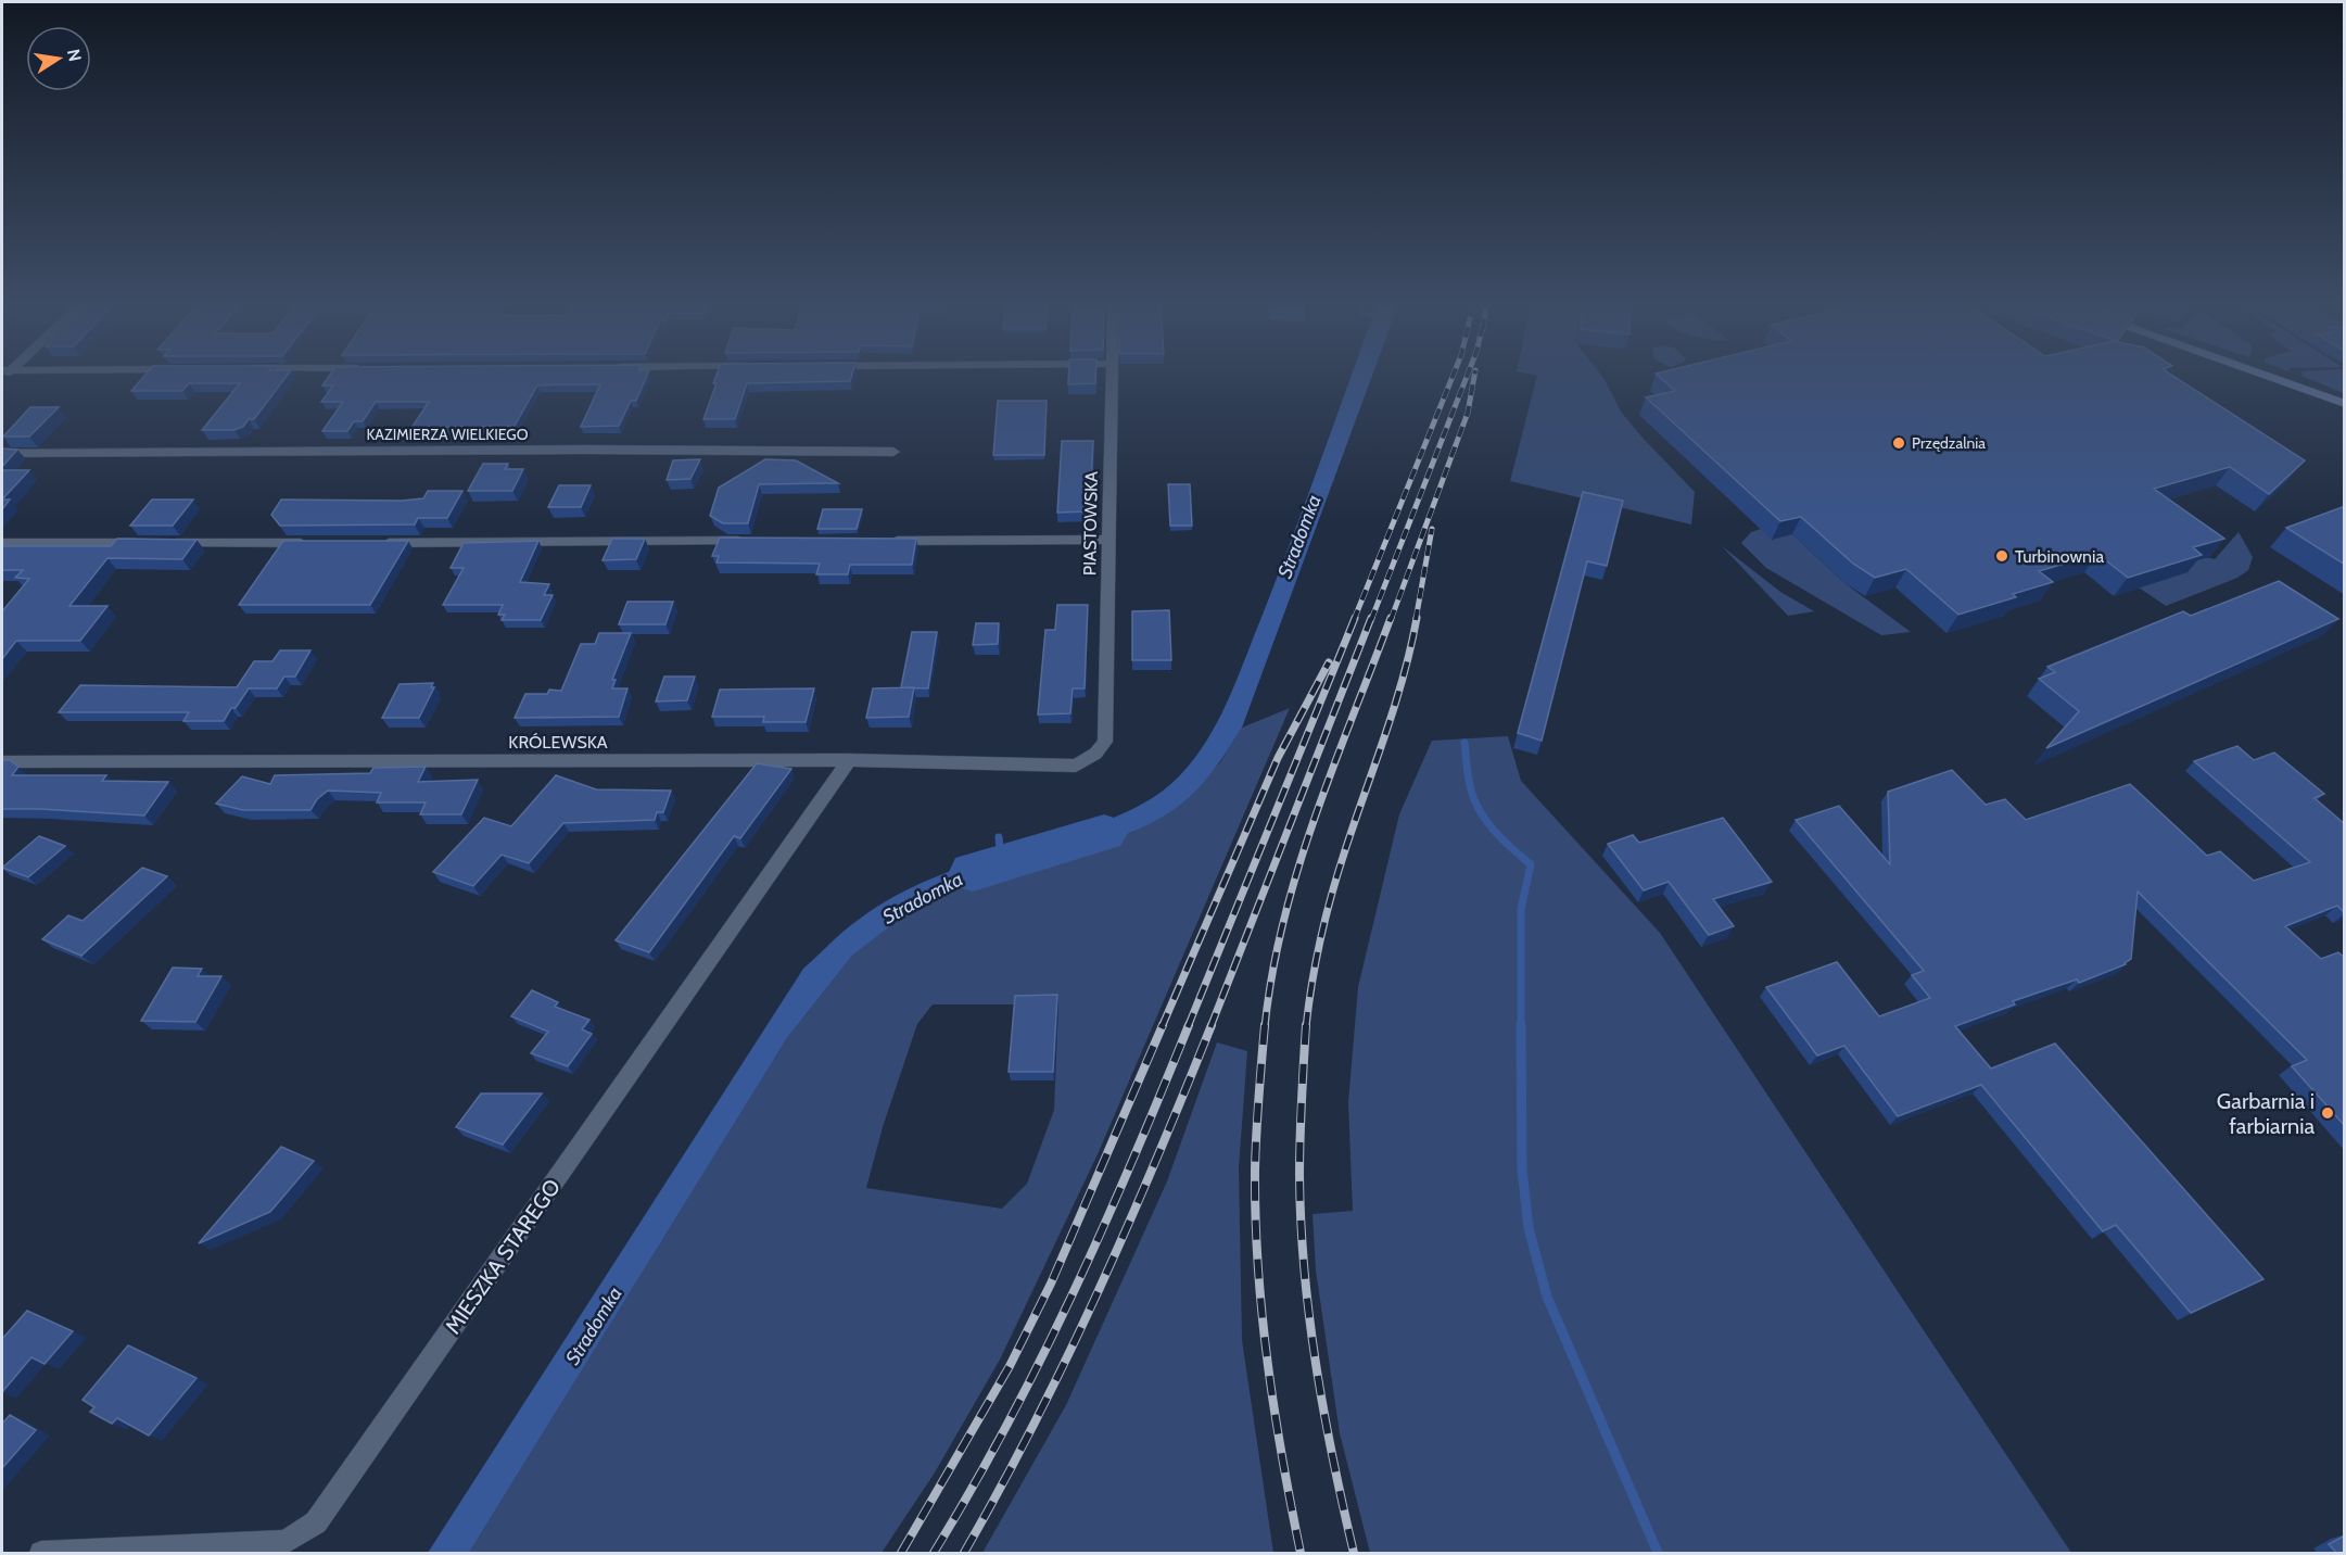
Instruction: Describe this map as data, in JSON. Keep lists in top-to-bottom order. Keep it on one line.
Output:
{"streets":{"street":["KAZIMIERZA WIELKIEGO","PIASTOWSKA","KRÓLEWSKA","MIESZKA STAREGO"]},"crossings":[["PIASTOWSKA","KRÓLEWSKA"],["KRÓLEWSKA","MIESZKA STAREGO"]],"water":["Stradomka"],"places":["Przędzalnia","Turbinownia","Garbarnia i farbiarnia"],"north":"right"}
